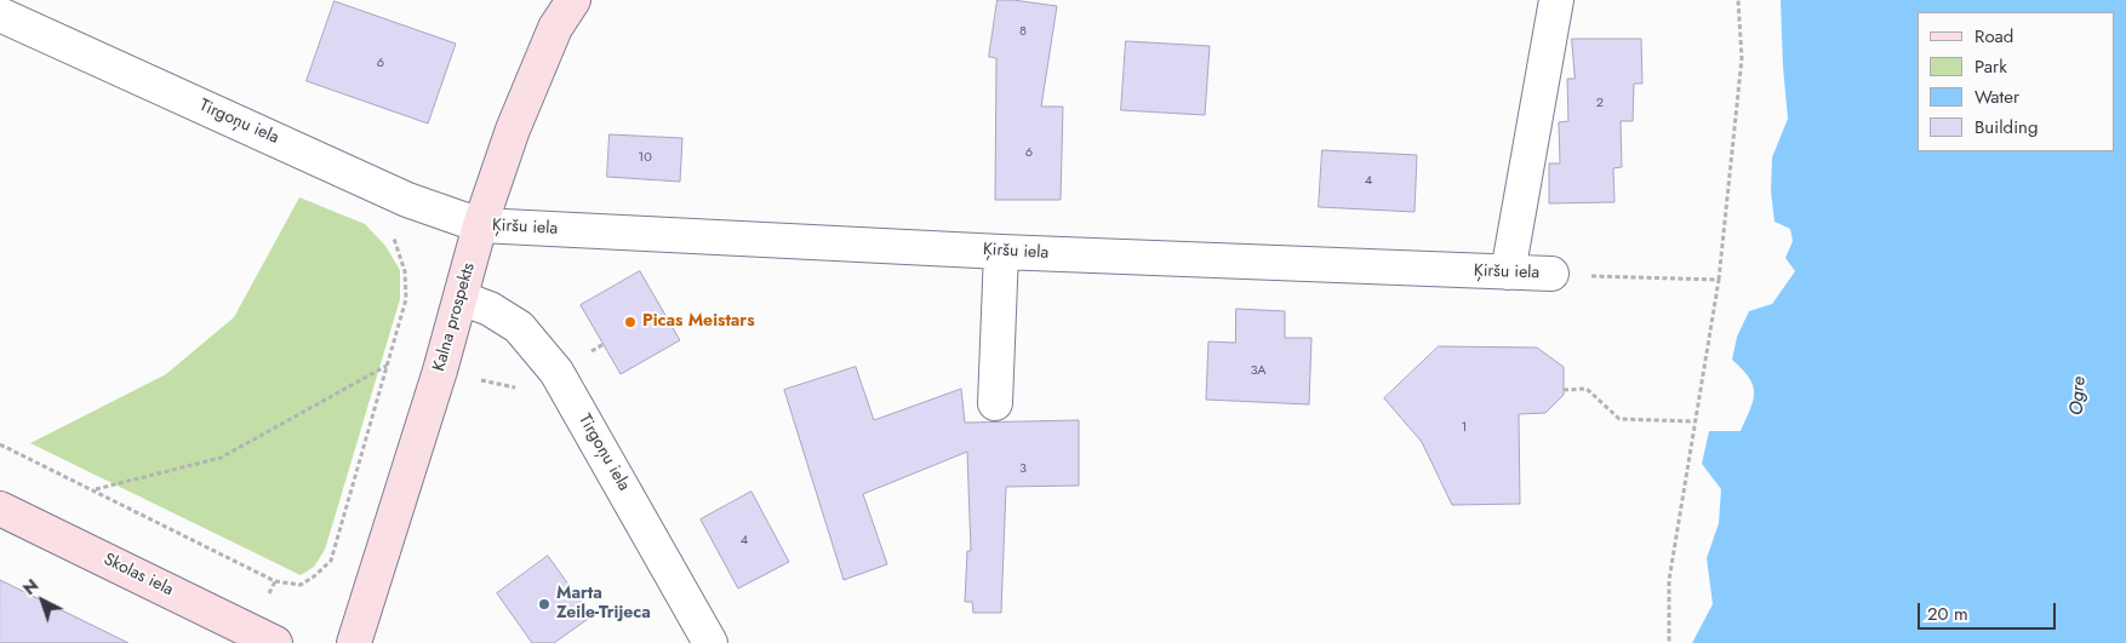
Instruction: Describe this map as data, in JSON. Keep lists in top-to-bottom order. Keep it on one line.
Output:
{"streets":{"main road":["Kalna prospekts","Skolas iela"],"street":["Tirgoņu iela","Ķiršu iela"]},"crossings":[["Tirgoņu iela","Ķiršu iela"],["Tirgoņu iela","Kalna prospekts"],["Ķiršu iela","Kalna prospekts"]],"water":["Ogre"],"places":["Picas Meistars","Marta Zeile-Trijeca"],"house_numbers":["8","6","2","6","10","4","3A","1","3","4"],"legend":["Road","Park","Water","Building"],"scale_bar":"20 m","north":"top left"}
